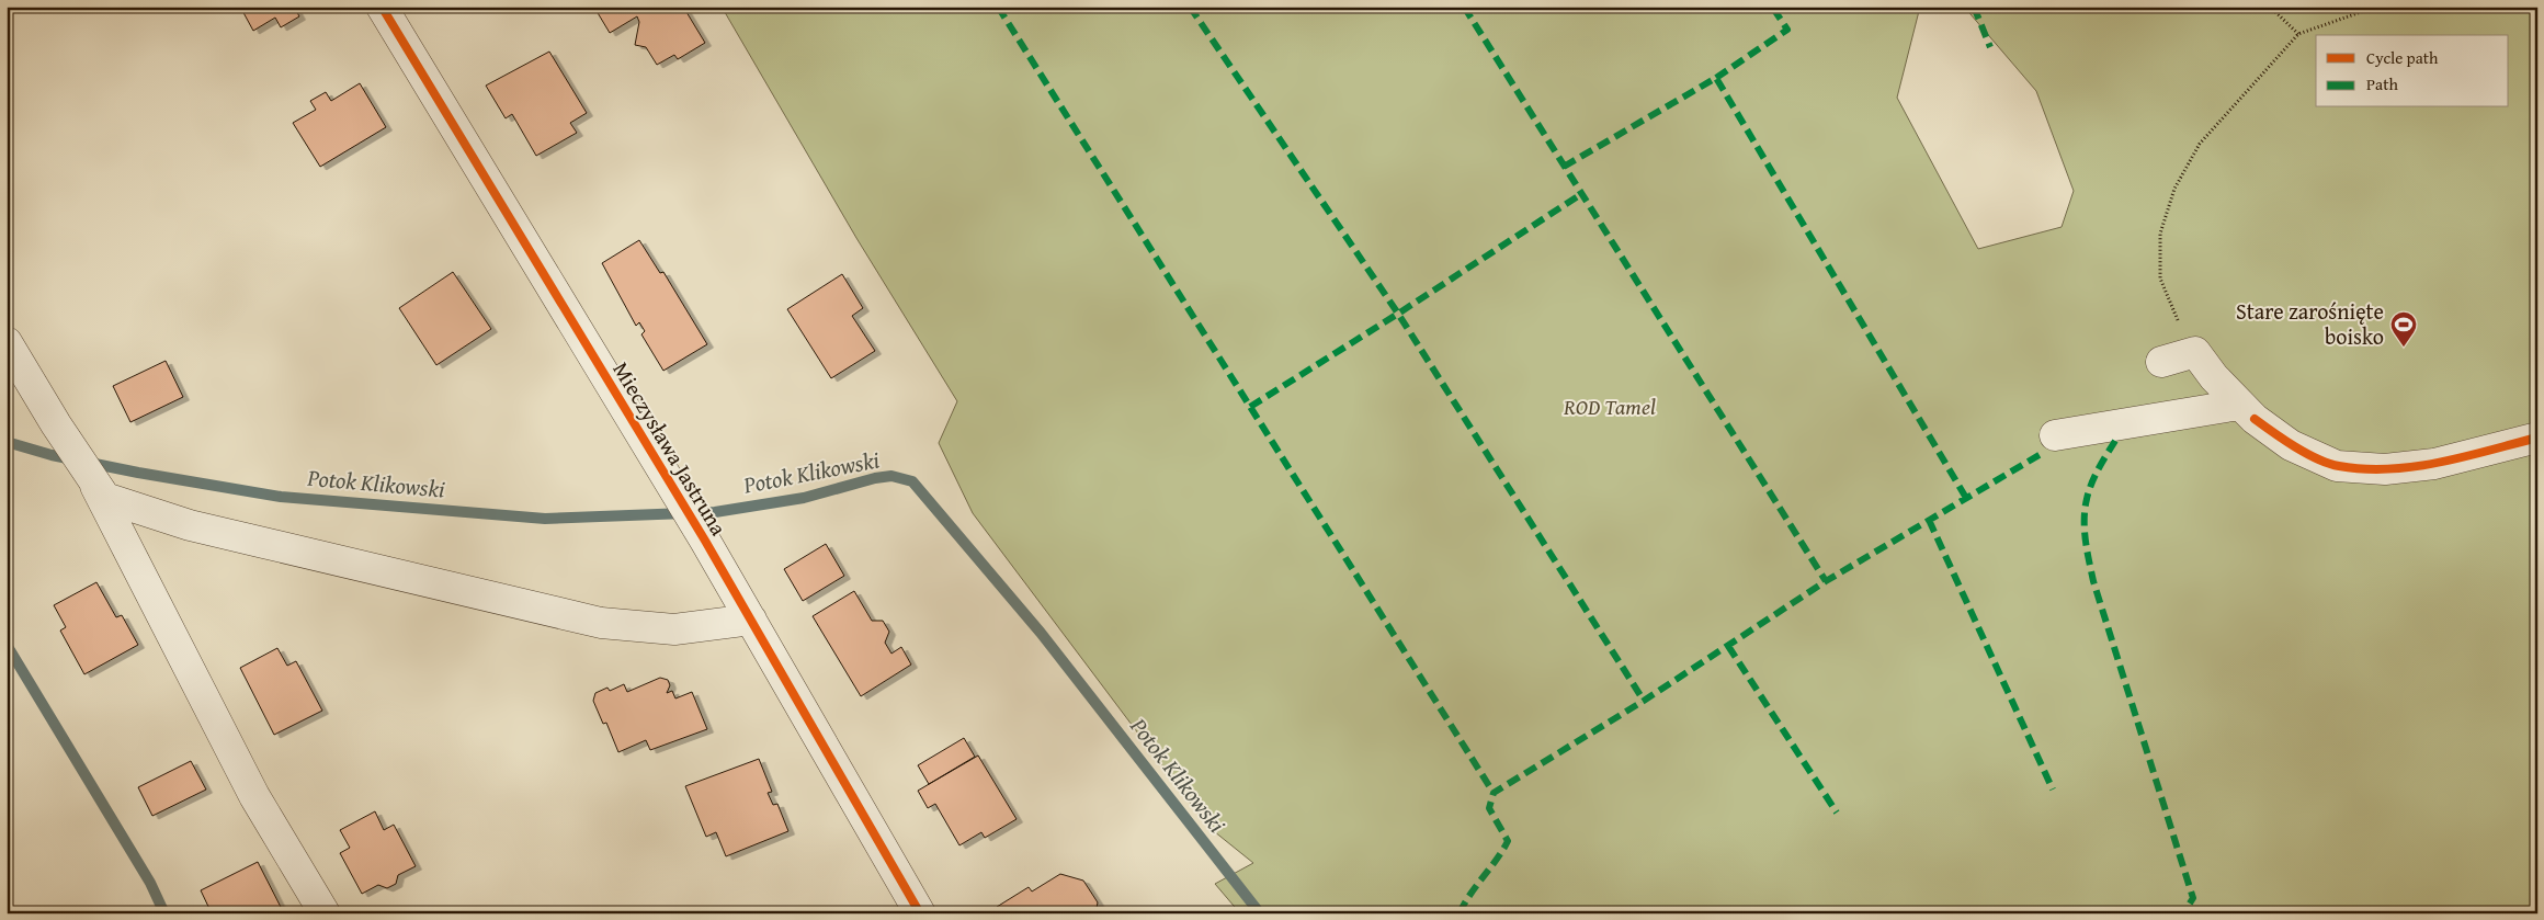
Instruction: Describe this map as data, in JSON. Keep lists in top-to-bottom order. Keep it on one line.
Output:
{"streets":{"street":["Mieczysława Jastruna"]},"water":["Potok Klikowski"],"parks":["ROD Tamel"],"places":{"sports":["Stare zarośnięte boisko"]},"legend":["Cycle path","Path"]}
